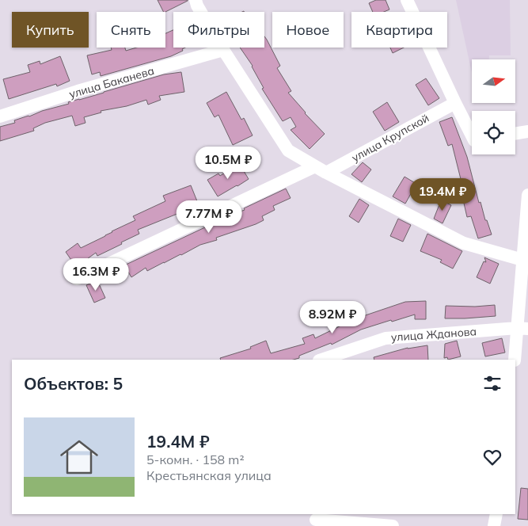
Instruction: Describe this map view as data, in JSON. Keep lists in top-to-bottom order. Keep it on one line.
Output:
{"streets":{"street":["улица Баканева","улица Крупской","улица Жданова"]},"north":"right","page":{"chip":["Купить","Снять","Фильтры","Новое","Квартира"],"price":["10.5M ₽","19.4M ₽","7.77M ₽","16.3M ₽","8.92M ₽"],"heading":"Объектов: 5","list":[{"name":"19.4M ₽","note":"5-комн. · 158 m² · Крестьянская улица"}]}}
